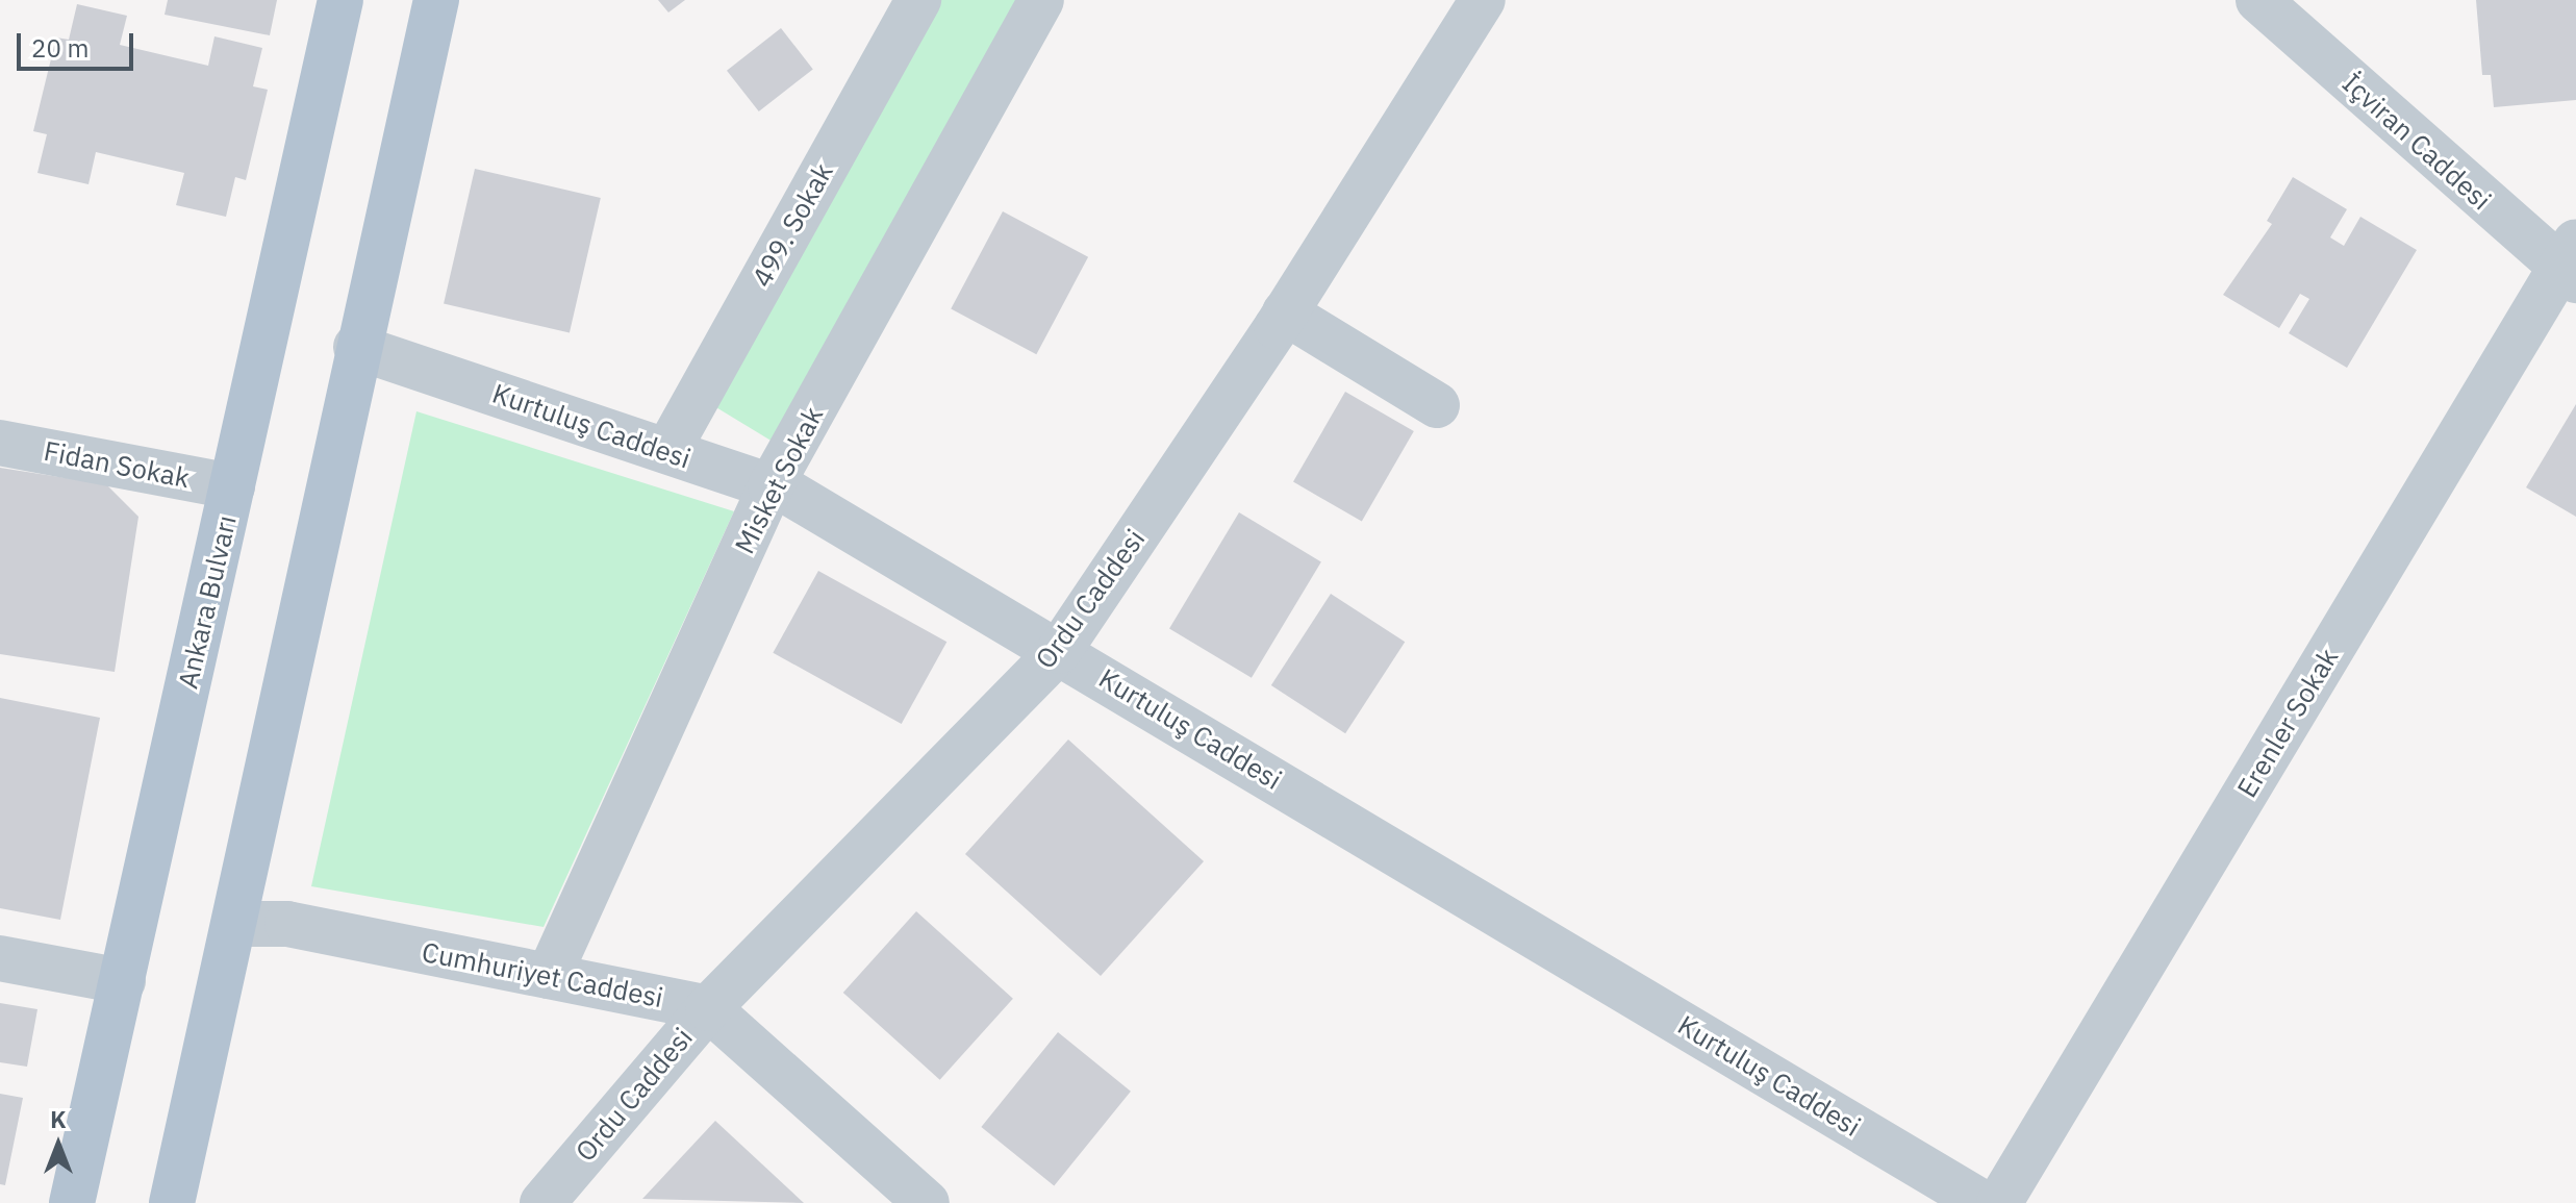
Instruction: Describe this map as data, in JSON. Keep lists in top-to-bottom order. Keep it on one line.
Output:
{"streets":{"main road":["Ankara Bulvarı"],"street":["İçviran Caddesi","499. Sokak","Kurtuluş Caddesi","Fidan Sokak","Misket Sokak","Ordu Caddesi","Erenler Sokak","Cumhuriyet Caddesi"]},"crossings":[["İçviran Caddesi","Erenler Sokak"],["499. Sokak","Kurtuluş Caddesi"],["Kurtuluş Caddesi","Misket Sokak"],["Kurtuluş Caddesi","Ordu Caddesi"],["Fidan Sokak","Ankara Bulvarı"],["Misket Sokak","Cumhuriyet Caddesi"],["Ordu Caddesi","Cumhuriyet Caddesi"]],"scale_bar":"20 m","north":"top"}
